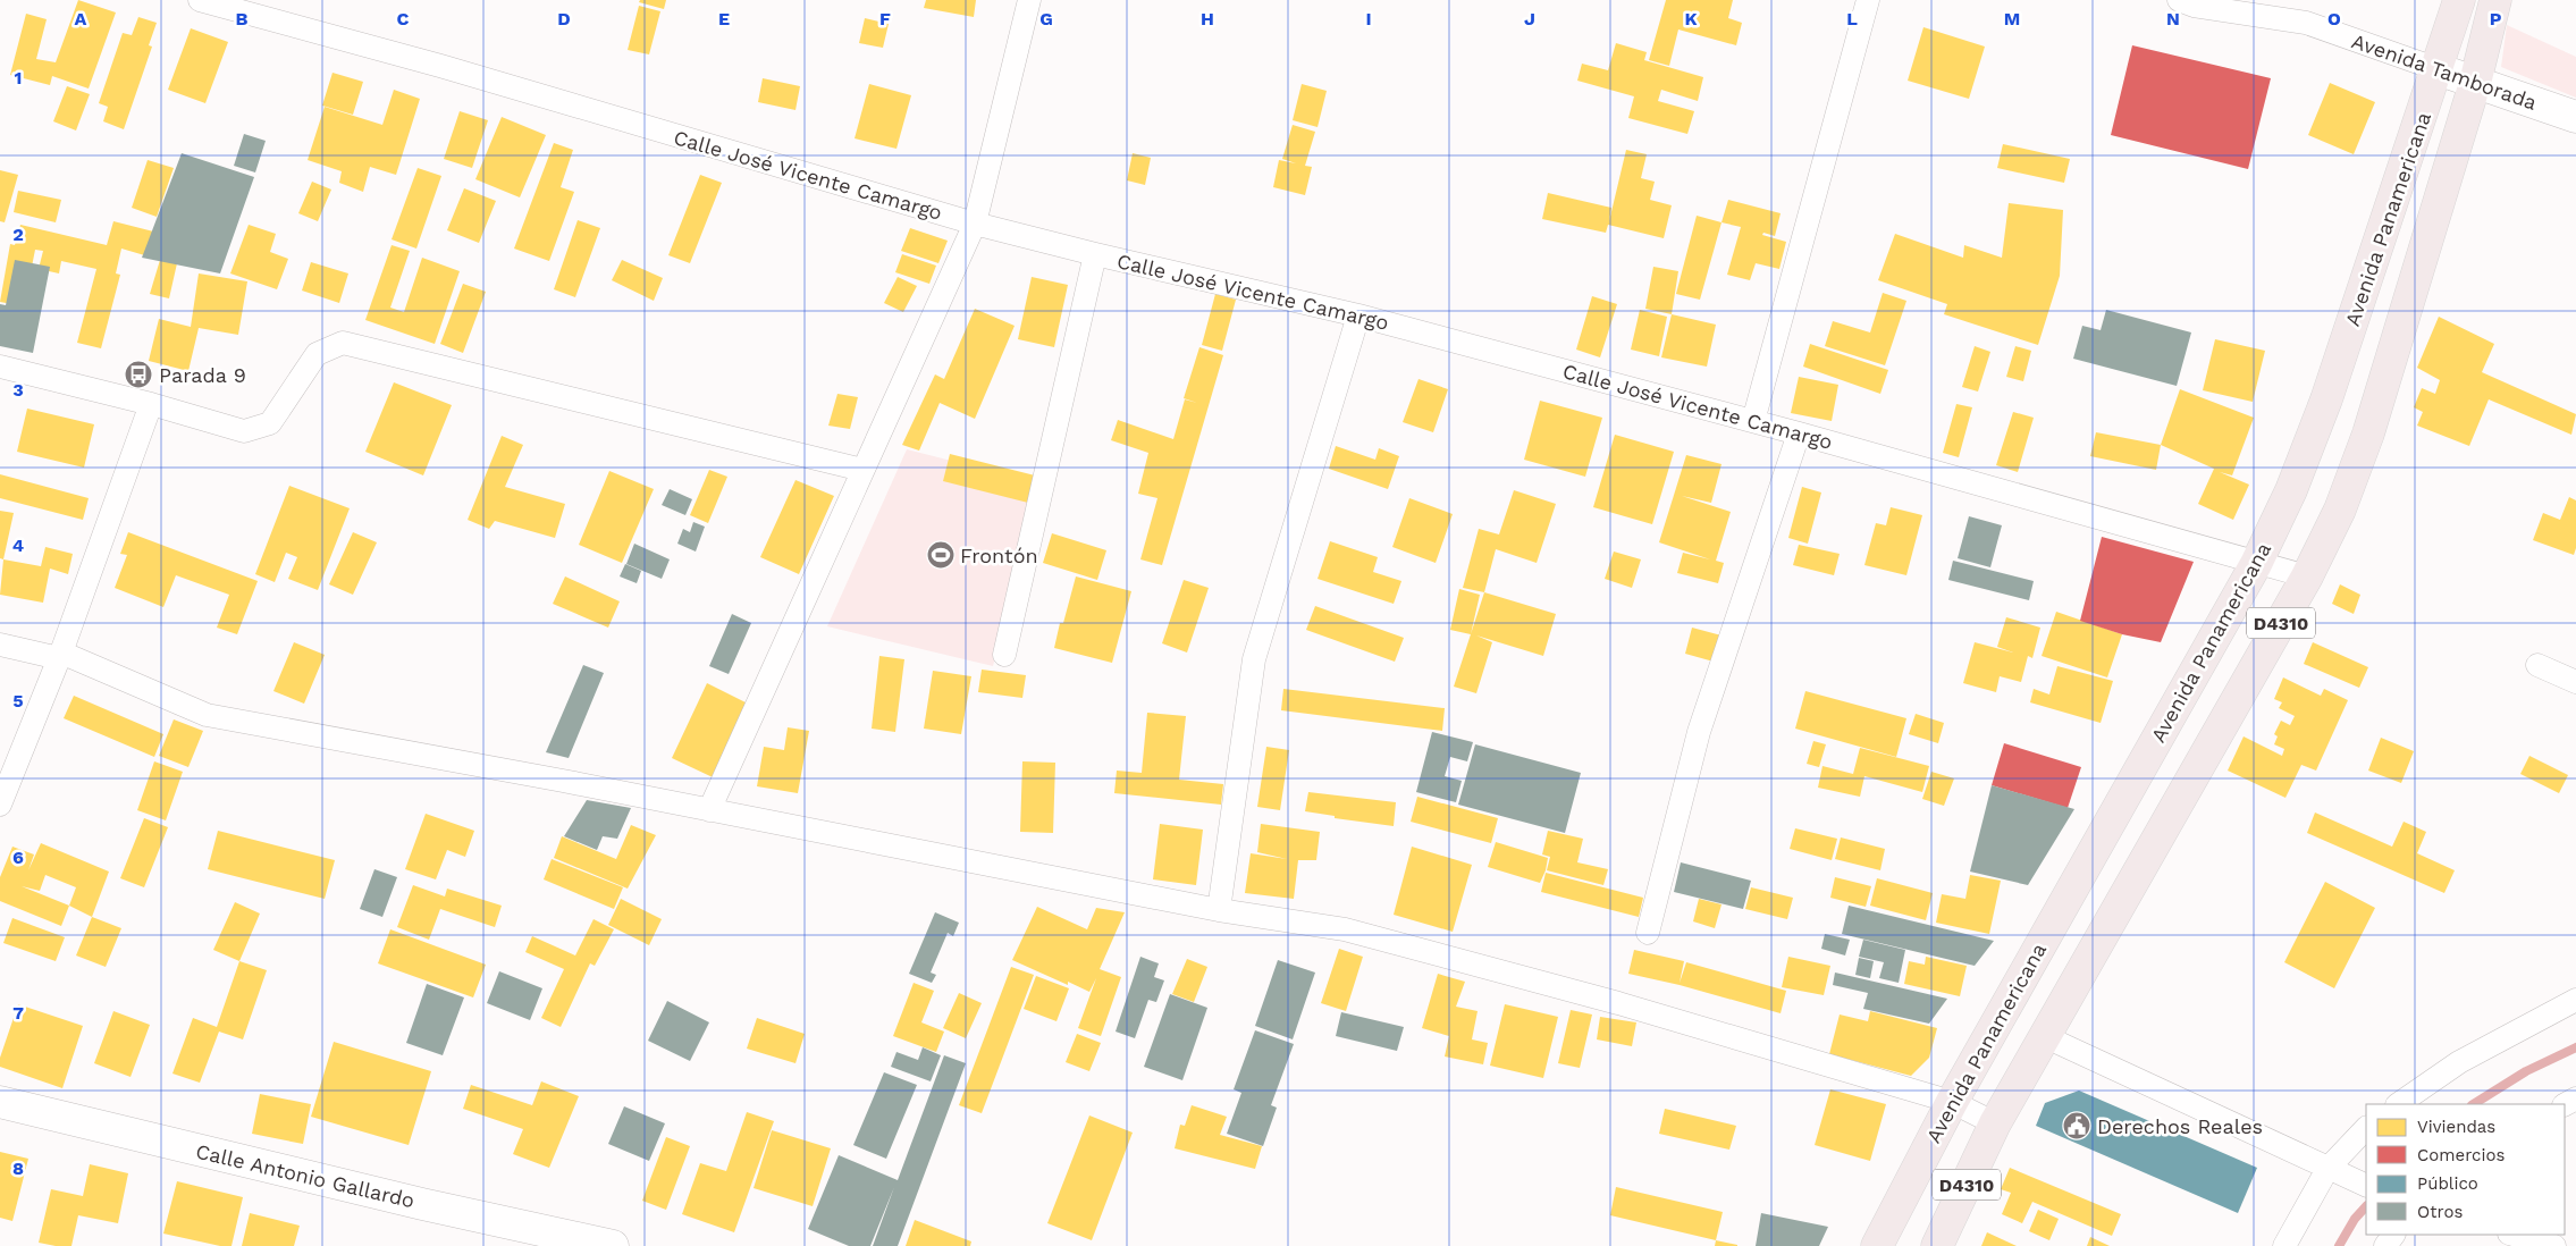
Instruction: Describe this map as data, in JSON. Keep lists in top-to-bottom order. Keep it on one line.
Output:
{"streets":{"main road":["Avenida Tamborada","Avenida Panamericana","D4310","Calle Antonio Gallardo"],"street":["Calle José Vicente Camargo"]},"crossings":[["Avenida Tamborada","Avenida Panamericana"],["Calle José Vicente Camargo","Avenida Panamericana"]],"places":{"bus stop":["Parada 9"],"sports":["Frontón"],"public building":["Derechos Reales"]},"legend":["Viviendas","Comercios","Público","Otros"],"grid":{"columns":["A","B","C","D","E","F","G","H","I","J","K","L","M","N","O","P"],"rows":["1","2","3","4","5","6","7","8"]}}
